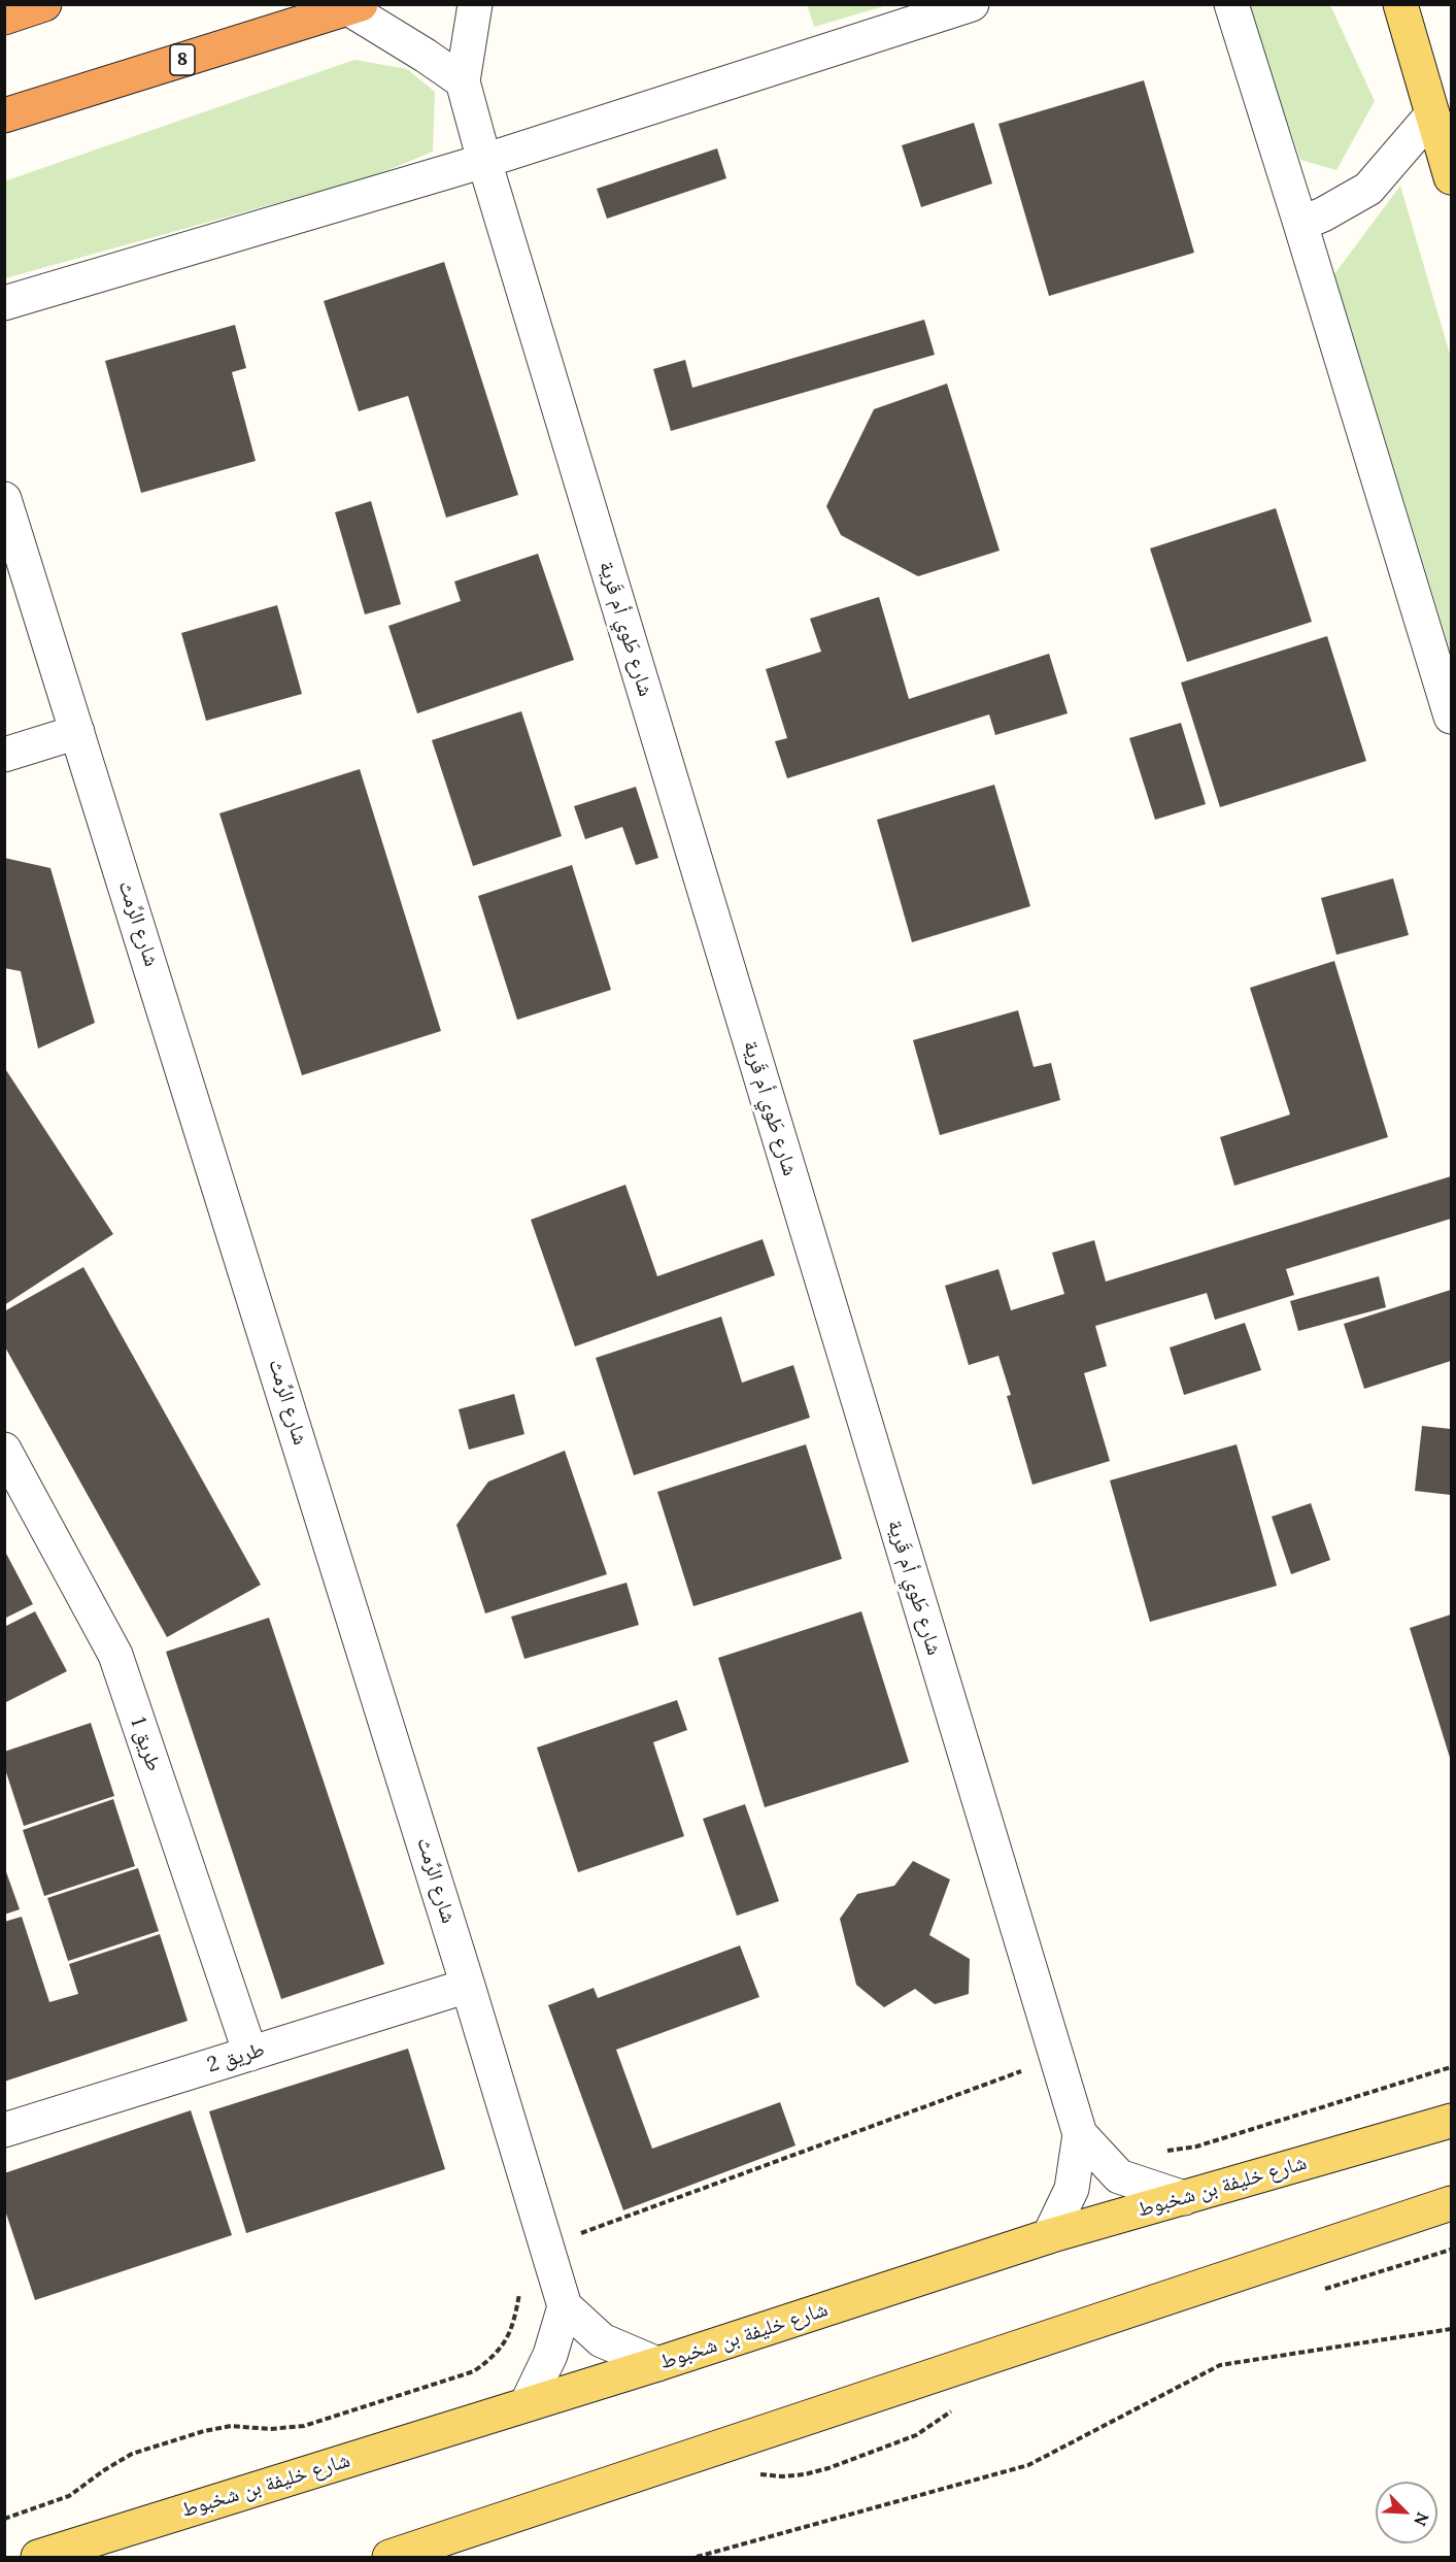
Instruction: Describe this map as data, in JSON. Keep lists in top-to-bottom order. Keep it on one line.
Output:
{"streets":{"highway":["8"],"main road":["شارع خليفة بن شخبوط"],"street":["شارع طَوي أم قَرية","شارع الرِّمث","طريق 1","طريق 2"]},"crossings":[["شارع طَوي أم قَرية","شارع خليفة بن شخبوط"],["شارع الرِّمث","طريق 2"],["طريق 1","طريق 2"]],"north":"bottom right"}
